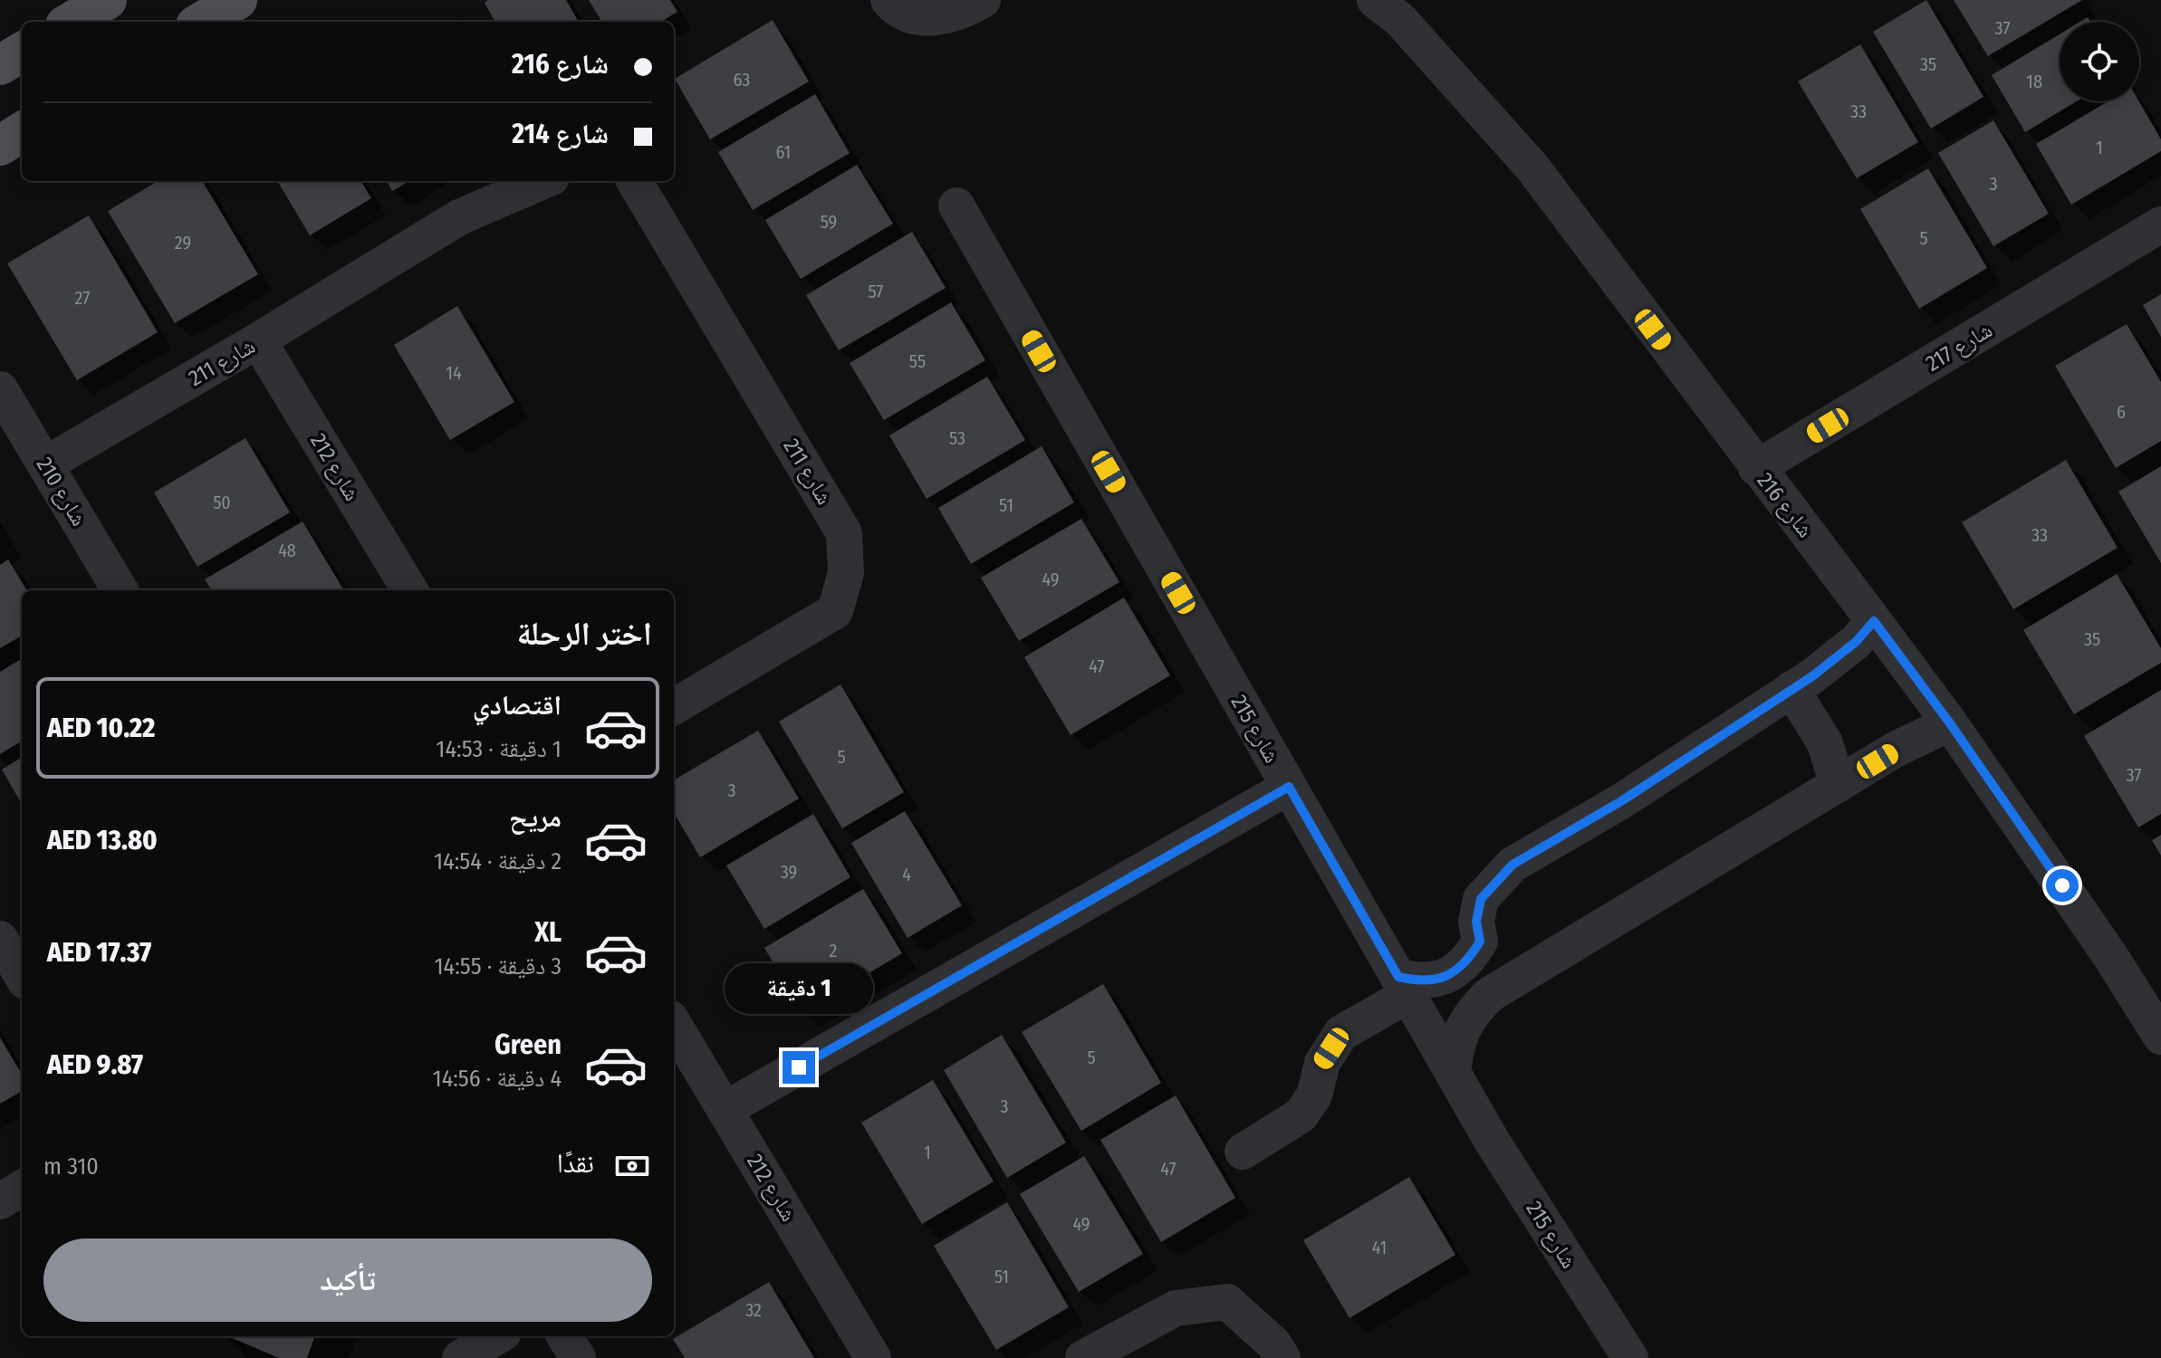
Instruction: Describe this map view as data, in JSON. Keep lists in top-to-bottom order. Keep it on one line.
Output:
{"streets":{"street":["شارع 217","شارع 211","شارع 212","شارع 210","شارع 216","شارع 215"]},"crossings":[["شارع 217","شارع 216"],["شارع 211","شارع 212"],["شارع 211","شارع 210"]],"house_numbers":["37","35","63","18","33","1","61","3","59","5","29","57","27","55","14","6","53","50","51","33","48","49","35","47","5","37","3","39","4","2","5","3","1","47","49","41","51","32"],"page":{"banner":["شارع 216","شارع 214"],"heading":"اختر الرحلة","list":[{"name":"اقتصادي","note":"1 دقيقة · 14:53","value":"AED 10.22"},{"name":"مريح","note":"2 دقيقة · 14:54","value":"AED 13.80"},{"name":"XL","note":"3 دقيقة · 14:55","value":"AED 17.37"},{"name":"Green","note":"4 دقيقة · 14:56","value":"AED 9.87"}],"bubble":"1 دقيقة","pay":["نقدًا","310 m"],"buttons":"تأكيد"}}
